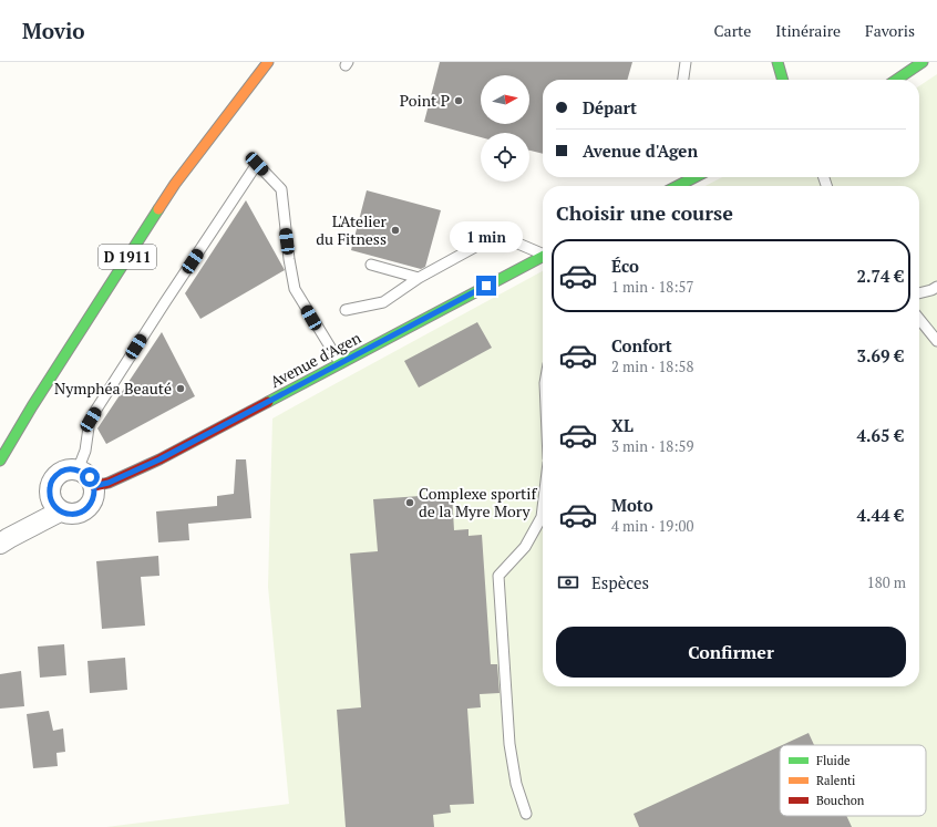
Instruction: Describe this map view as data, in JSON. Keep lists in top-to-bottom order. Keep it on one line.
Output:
{"streets":{"street":["D 1911","Avenue d'Agen"]},"places":["Point P","L'Atelier du Fitness","Nymphéa Beauté","Complexe sportif de la Myre Mory"],"legend":["Fluide","Ralenti","Bouchon"],"north":"right","page":{"header":"Movio","nav":["Carte","Itinéraire","Favoris"],"banner":["Départ","Avenue d'Agen"],"heading":"Choisir une course","bubble":"1 min","list":[{"name":"Éco","note":"1 min · 18:57","value":"2.74 €"},{"name":"Confort","note":"2 min · 18:58","value":"3.69 €"},{"name":"XL","note":"3 min · 18:59","value":"4.65 €"},{"name":"Moto","note":"4 min · 19:00","value":"4.44 €"}],"pay":["Espèces","180 m"],"buttons":"Confirmer"}}
